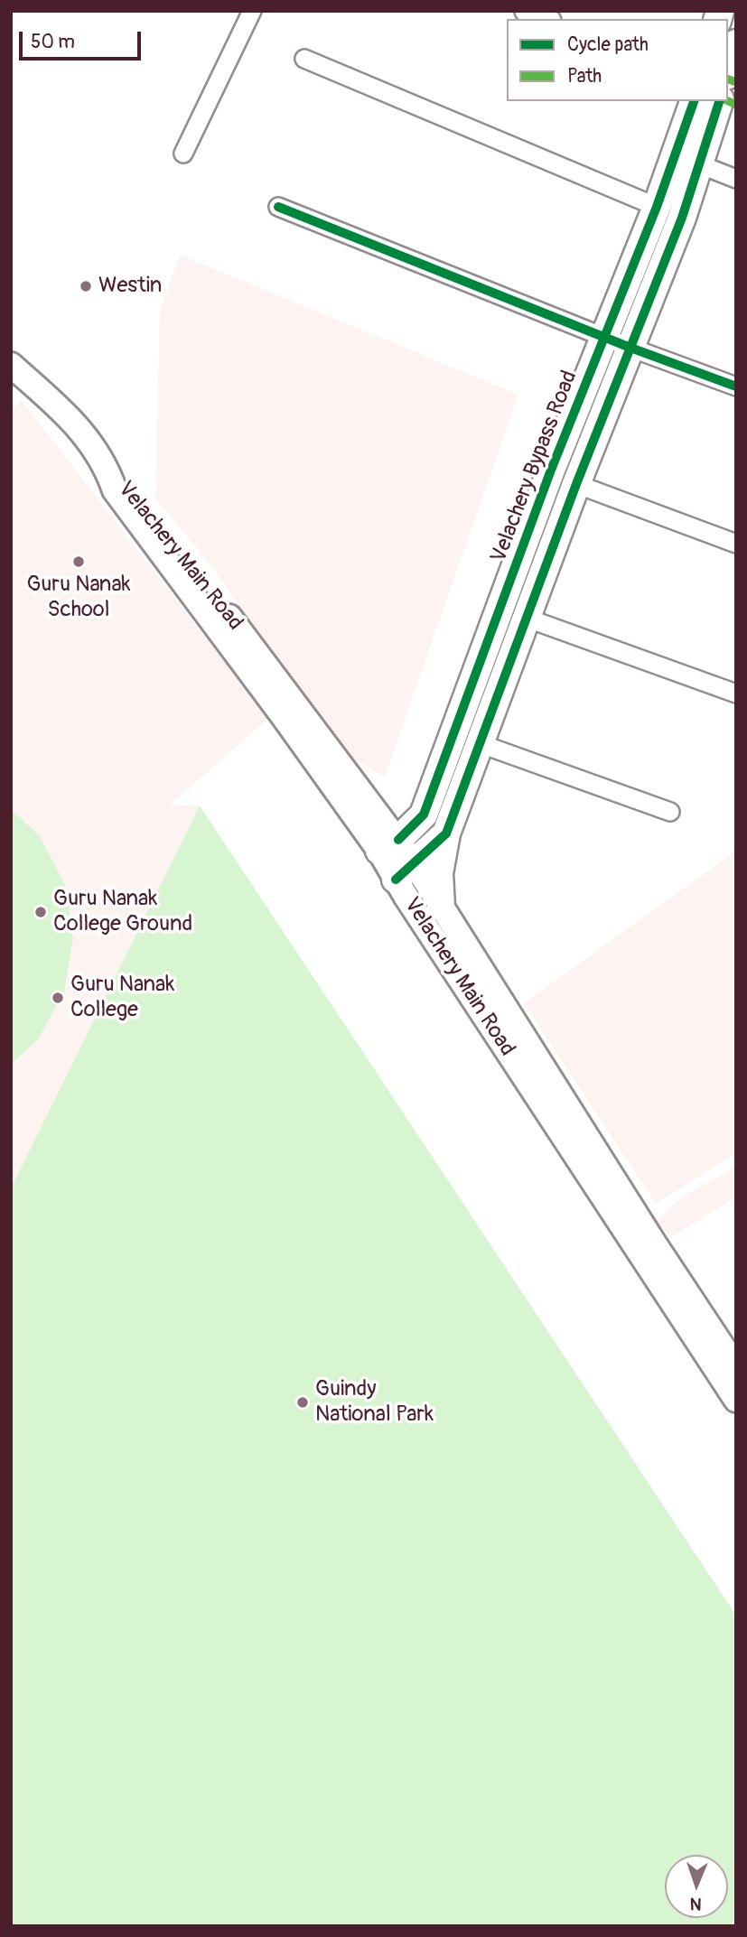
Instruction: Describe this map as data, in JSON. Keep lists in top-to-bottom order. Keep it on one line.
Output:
{"streets":{"main road":["Velachery Bypass Road","Velachery Main Road"]},"crossings":[["Velachery Bypass Road","Velachery Main Road"]],"places":["Westin","Guru Nanak School","Guru Nanak College Ground","Guru Nanak College","Guindy National Park"],"legend":["Cycle path","Path"],"scale_bar":"50 m","north":"bottom"}
